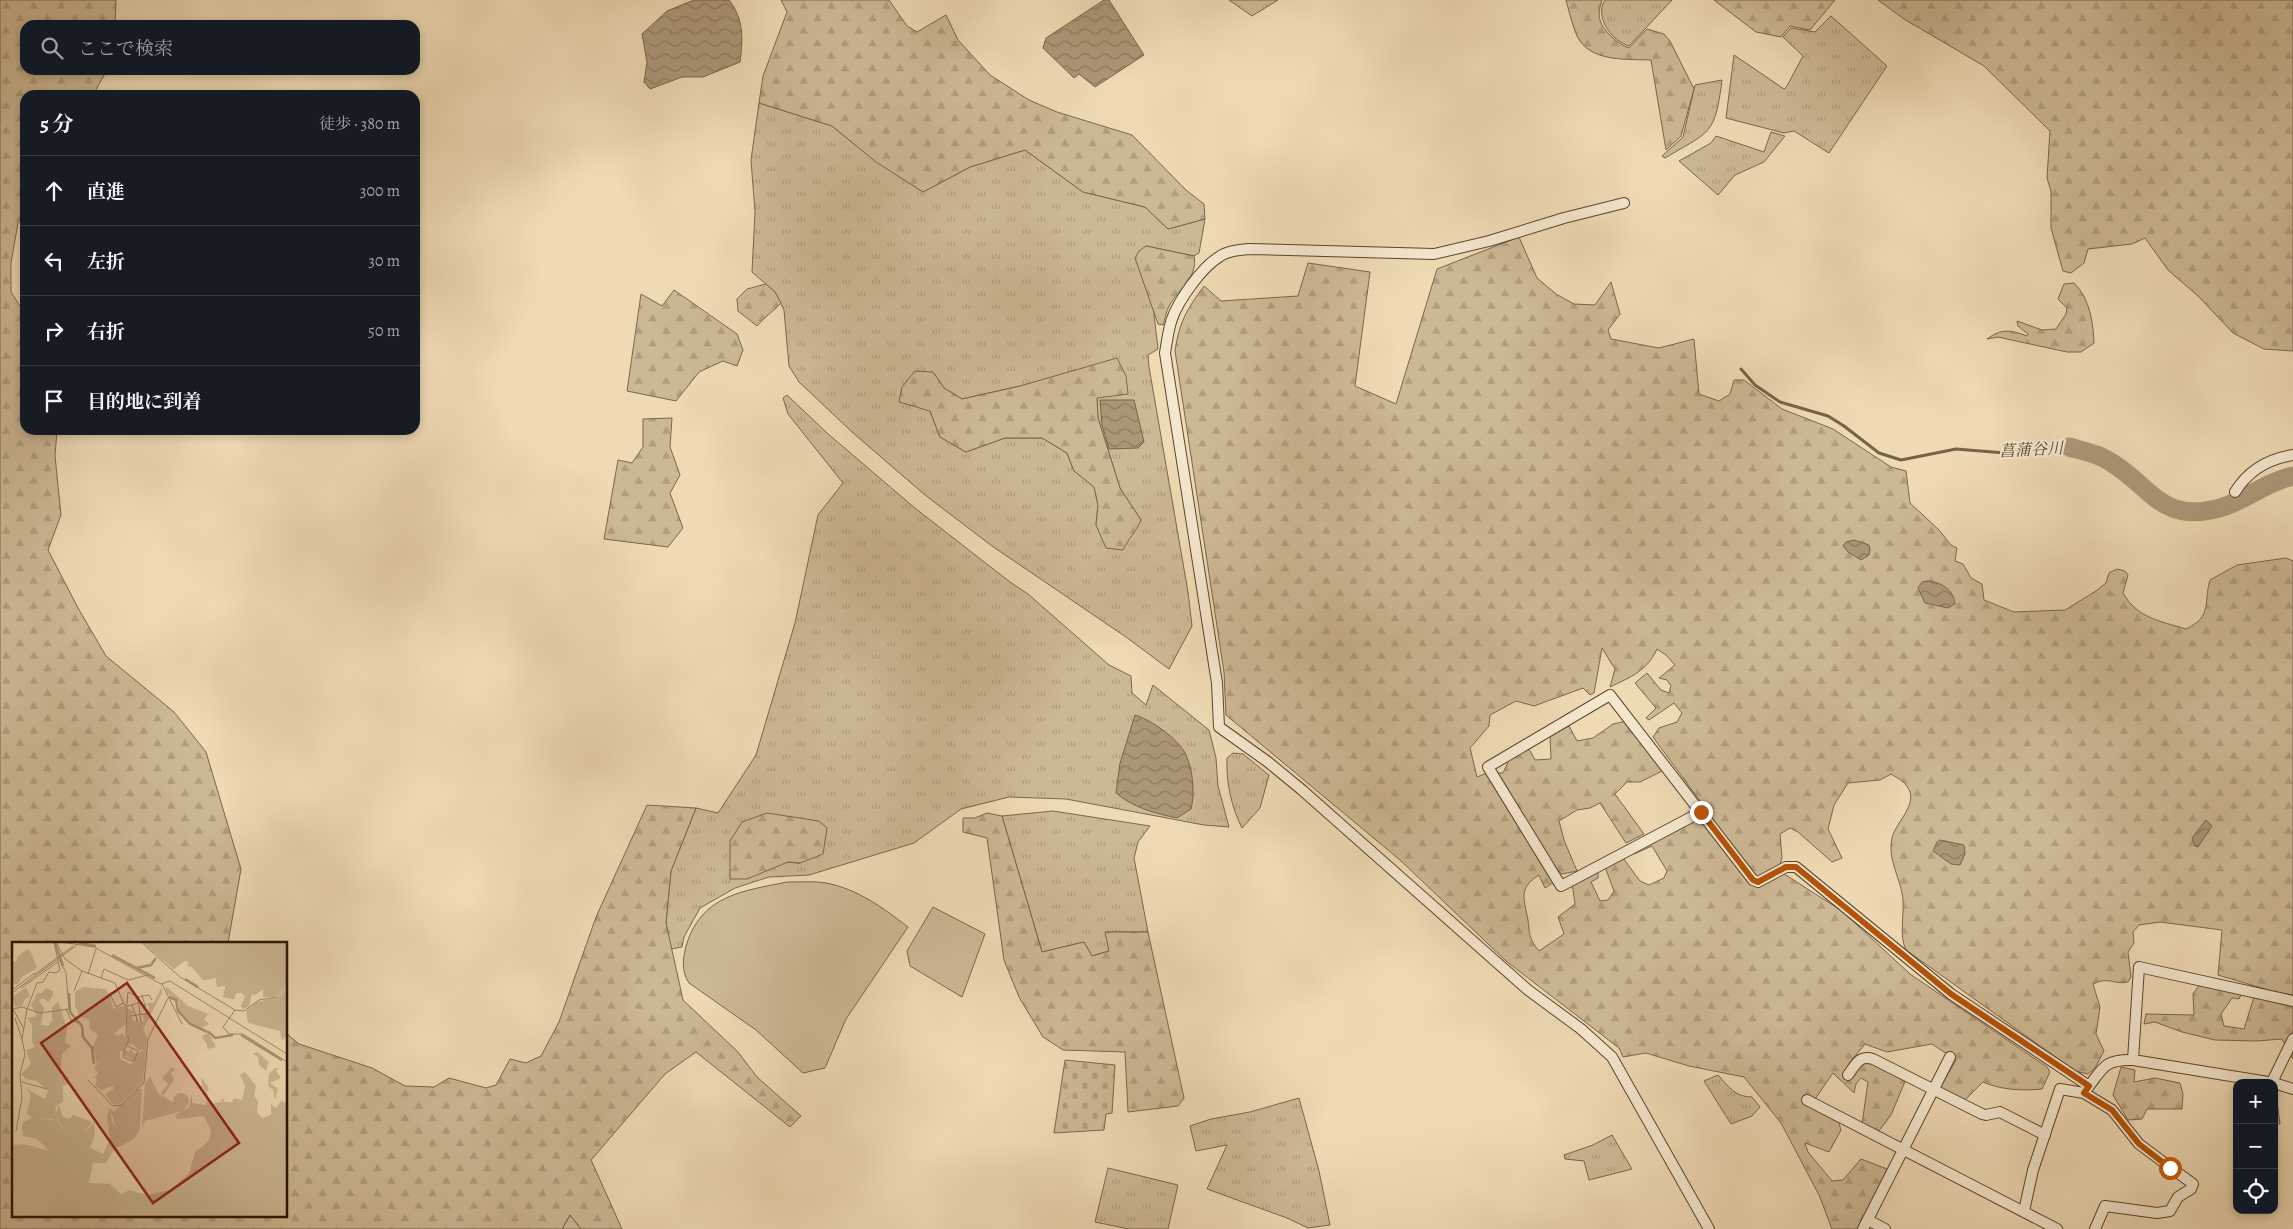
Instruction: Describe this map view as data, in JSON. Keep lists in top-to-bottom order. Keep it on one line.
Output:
{"water":["菖蒲谷川"],"page":{"search":"ここで検索","heading":["5 分","徒歩 · 380 m"],"list":[["直進","300 m"],["左折","30 m"],["右折","50 m"],"目的地に到着"],"map_buttons":["+","−"]}}
